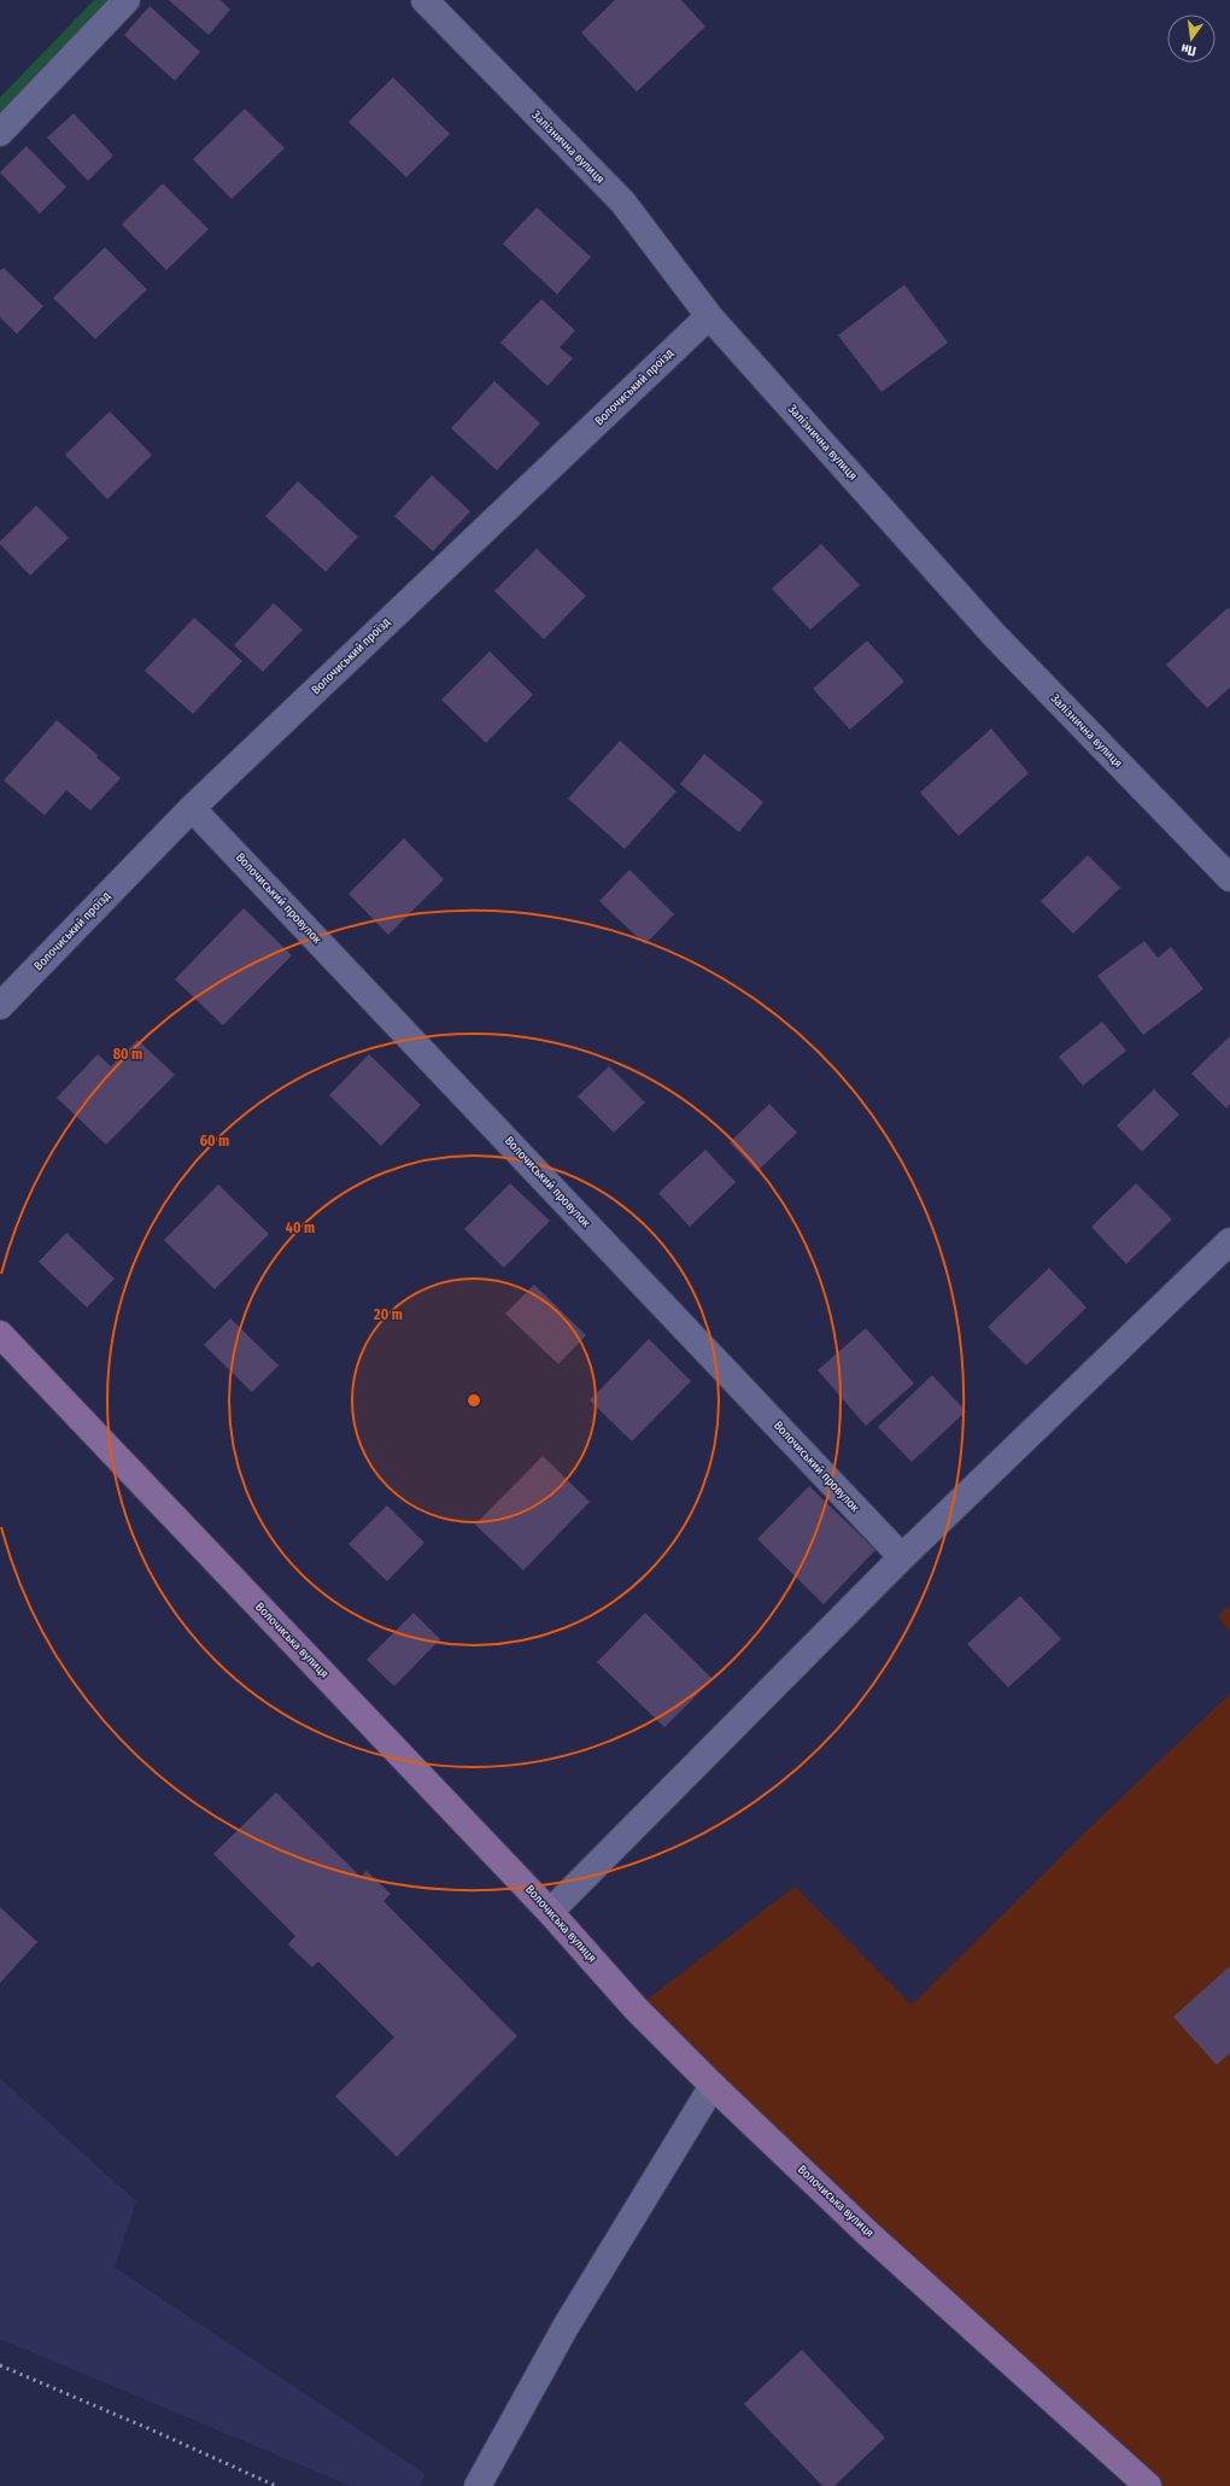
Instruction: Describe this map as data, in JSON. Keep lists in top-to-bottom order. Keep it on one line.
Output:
{"streets":{"main road":["Волочиська вулиця"],"street":["Залізнична вулиця","Волочиський проїзд","Волочиський провулок"]},"crossings":[["Залізнична вулиця","Волочиський проїзд"],["Волочиський проїзд","Волочиський провулок"]],"north":"bottom","rings":["80 m","60 m","40 m","20 m"]}
